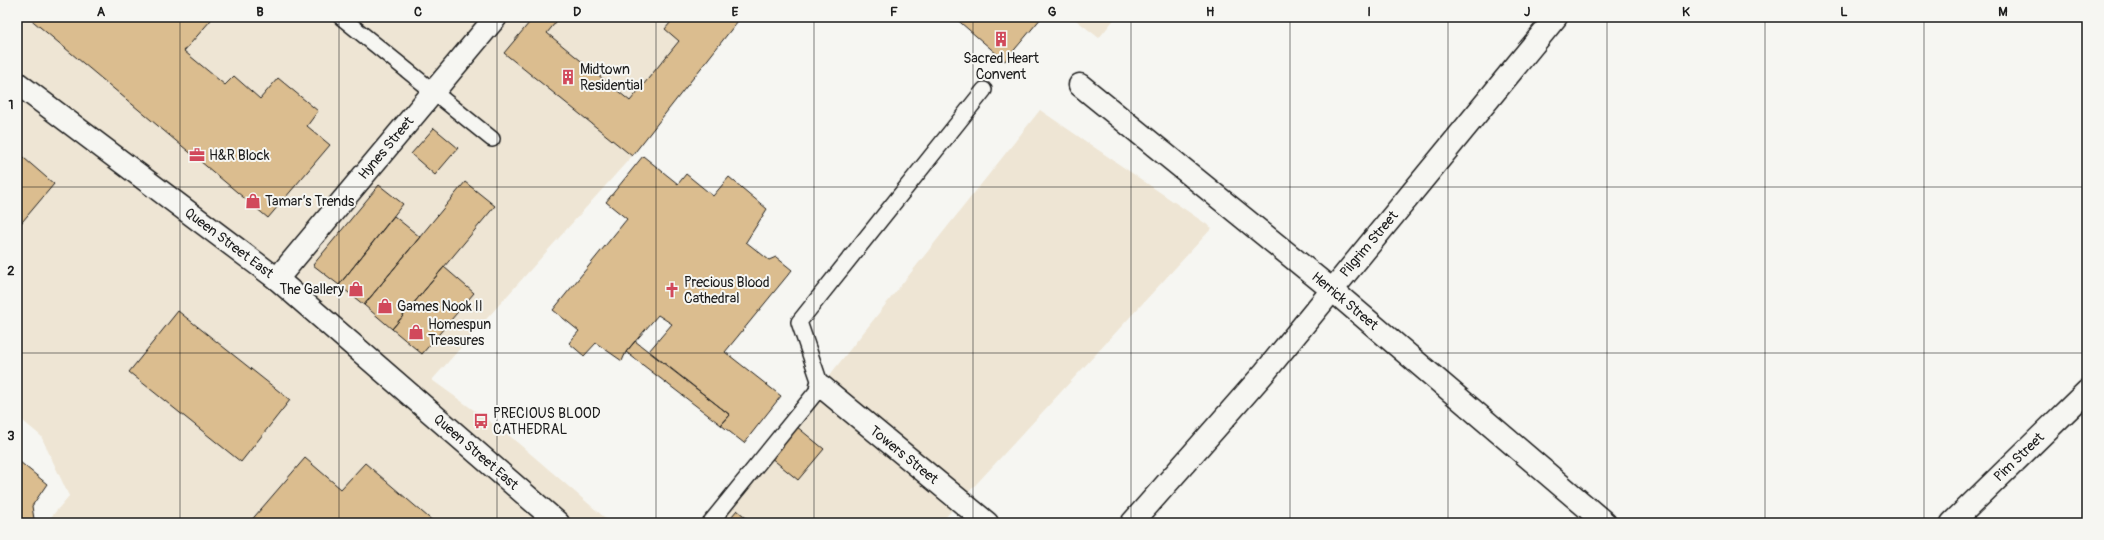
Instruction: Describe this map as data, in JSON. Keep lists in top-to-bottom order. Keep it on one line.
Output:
{"streets":{"street":["Hynes Street","Queen Street East","Pilgrim Street","Herrick Street","Towers Street","Pim Street"]},"crossings":[["Hynes Street","Queen Street East"],["Pilgrim Street","Herrick Street"]],"places":{"building":["Sacred Heart Convent","Midtown Residential"],"office":["H&R Block"],"shop":["Tamar’s Trends","The Gallery","Games Nook II","Homespun Treasures"],"church":["Precious Blood Cathedral"],"bus stop":["PRECIOUS BLOOD CATHEDRAL"]},"grid":{"columns":["A","B","C","D","E","F","G","H","I","J","K","L","M"],"rows":["1","2","3"]}}
